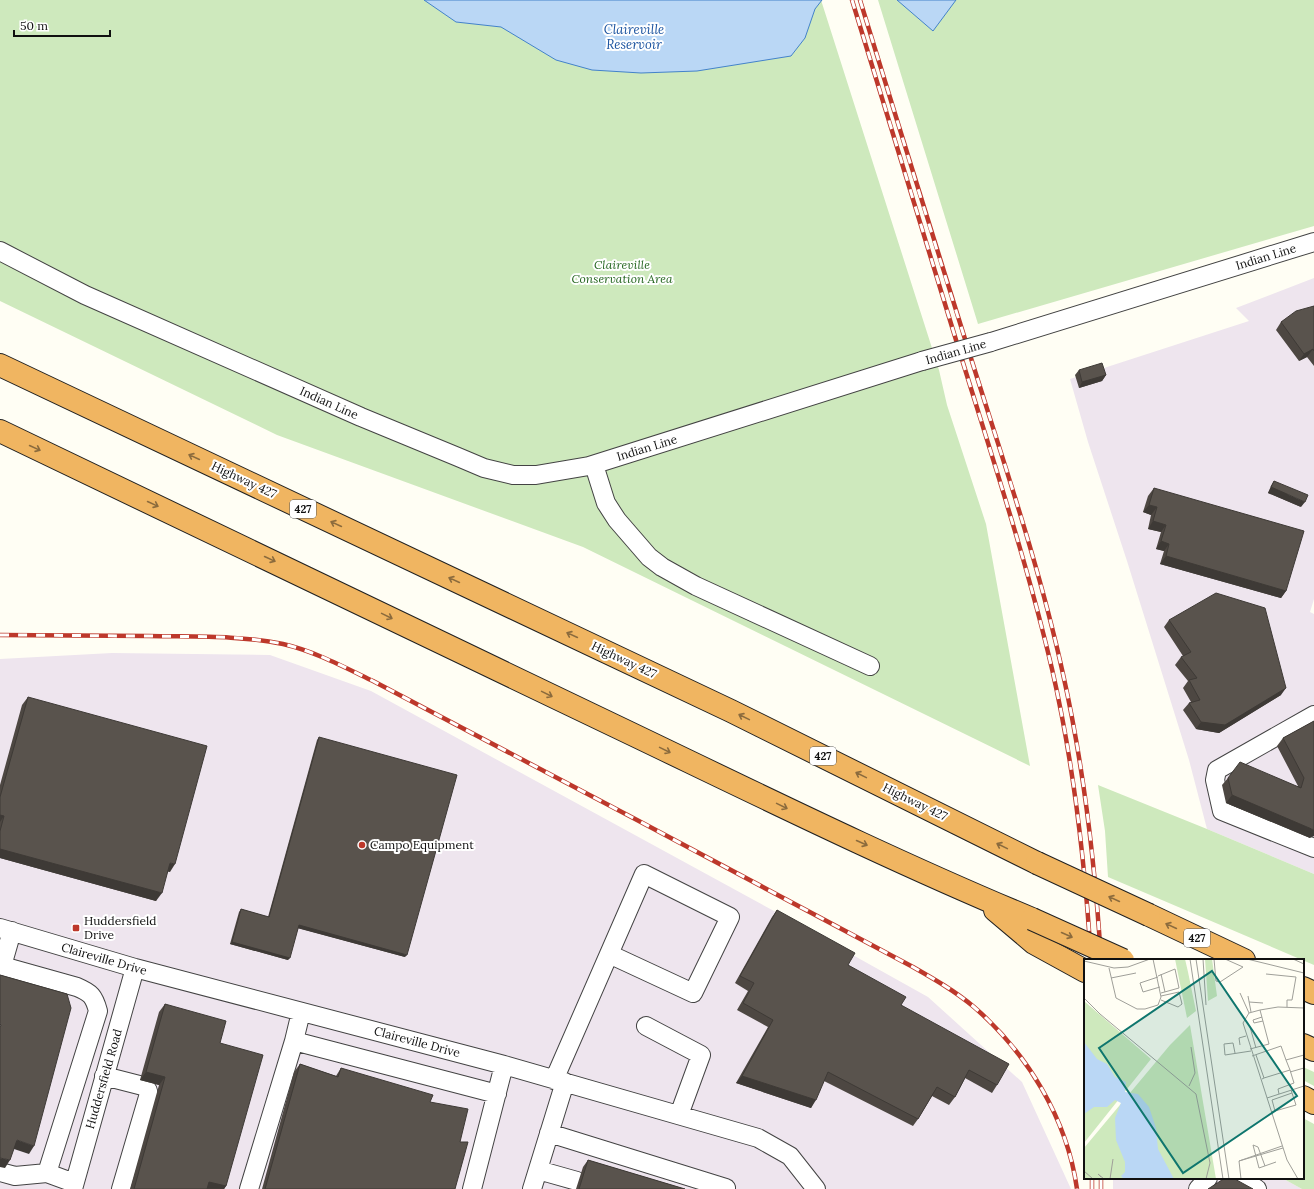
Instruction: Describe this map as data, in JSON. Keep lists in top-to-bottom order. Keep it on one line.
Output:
{"streets":{"highway":["Highway 427","427"],"street":["Indian Line","Claireville Drive","Huddersfield Road"]},"crossings":[["Claireville Drive","Huddersfield Road"]],"water":["Claireville Reservoir"],"parks":["Claireville Conservation Area"],"places":{"other":["Campo Equipment"],"transit":["Huddersfield Drive"]},"scale_bar":"50 m"}
